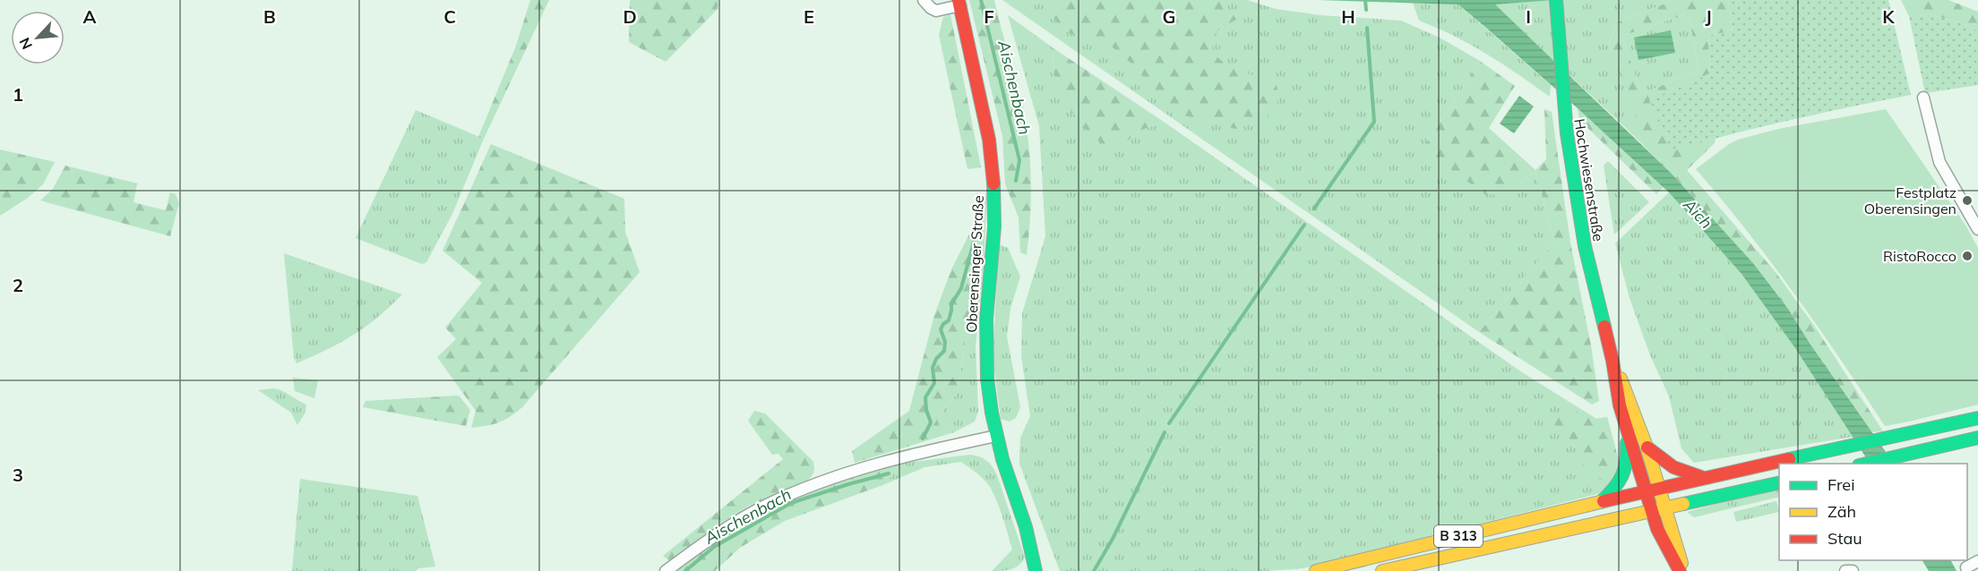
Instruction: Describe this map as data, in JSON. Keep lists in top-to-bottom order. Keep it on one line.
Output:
{"streets":{"street":["Hochwiesenstraße","Oberensinger Straße","B 313"]},"crossings":[["Hochwiesenstraße","B 313"]],"water":["Aischenbach","Aich"],"places":["Festplatz Oberensingen","RistoRocco"],"legend":["Frei","Zäh","Stau"],"north":"bottom left","grid":{"columns":["A","B","C","D","E","F","G","H","I","J","K"],"rows":["1","2","3"]}}
